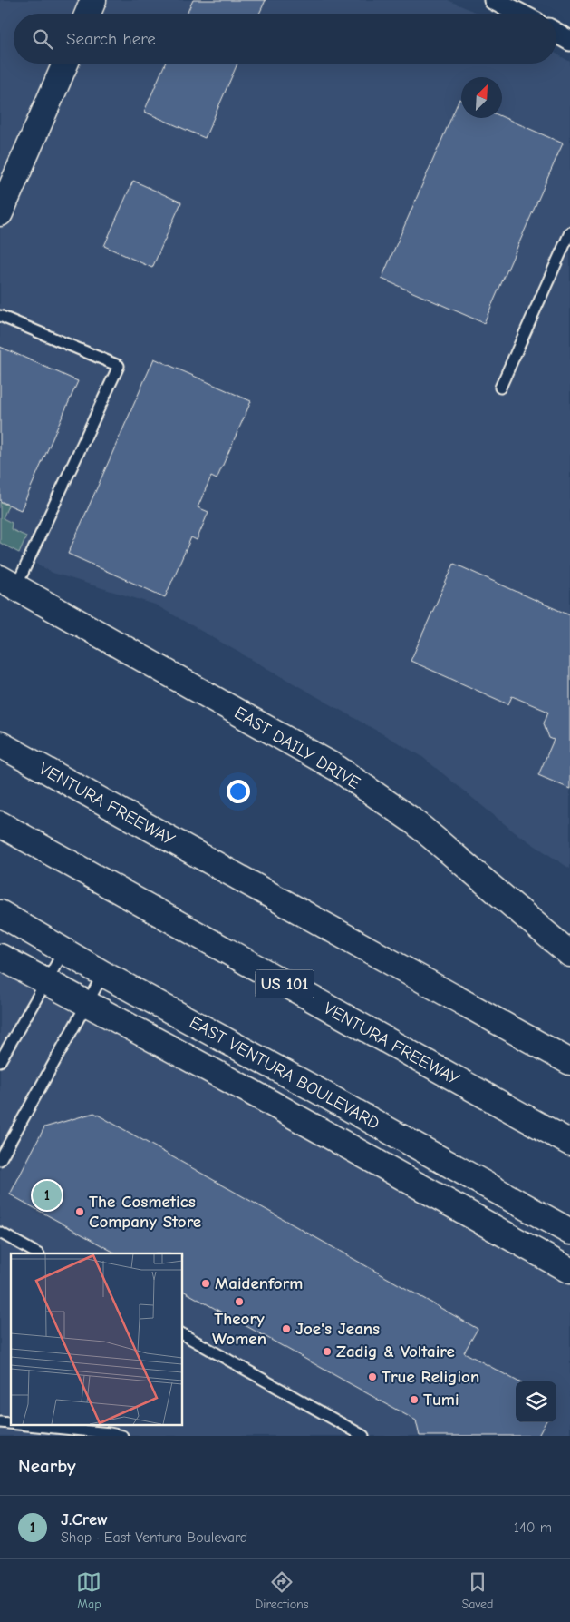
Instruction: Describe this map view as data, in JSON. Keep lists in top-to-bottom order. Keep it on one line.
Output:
{"streets":{"main road":["EAST DAILY DRIVE","VENTURA FREEWAY","US 101","EAST VENTURA BOULEVARD"]},"places":["The Cosmetics Company Store","Maidenform","Theory Women","Joe's Jeans","Zadig & Voltaire","True Religion","Tumi"],"north":"top right","page":{"search":"Search here","pins":"1","heading":"Nearby","list":[{"mark":"1","name":"J.Crew","note":"Shop · East Ventura Boulevard","value":"140 m"}],"nav":["Map","Directions","Saved"]}}
